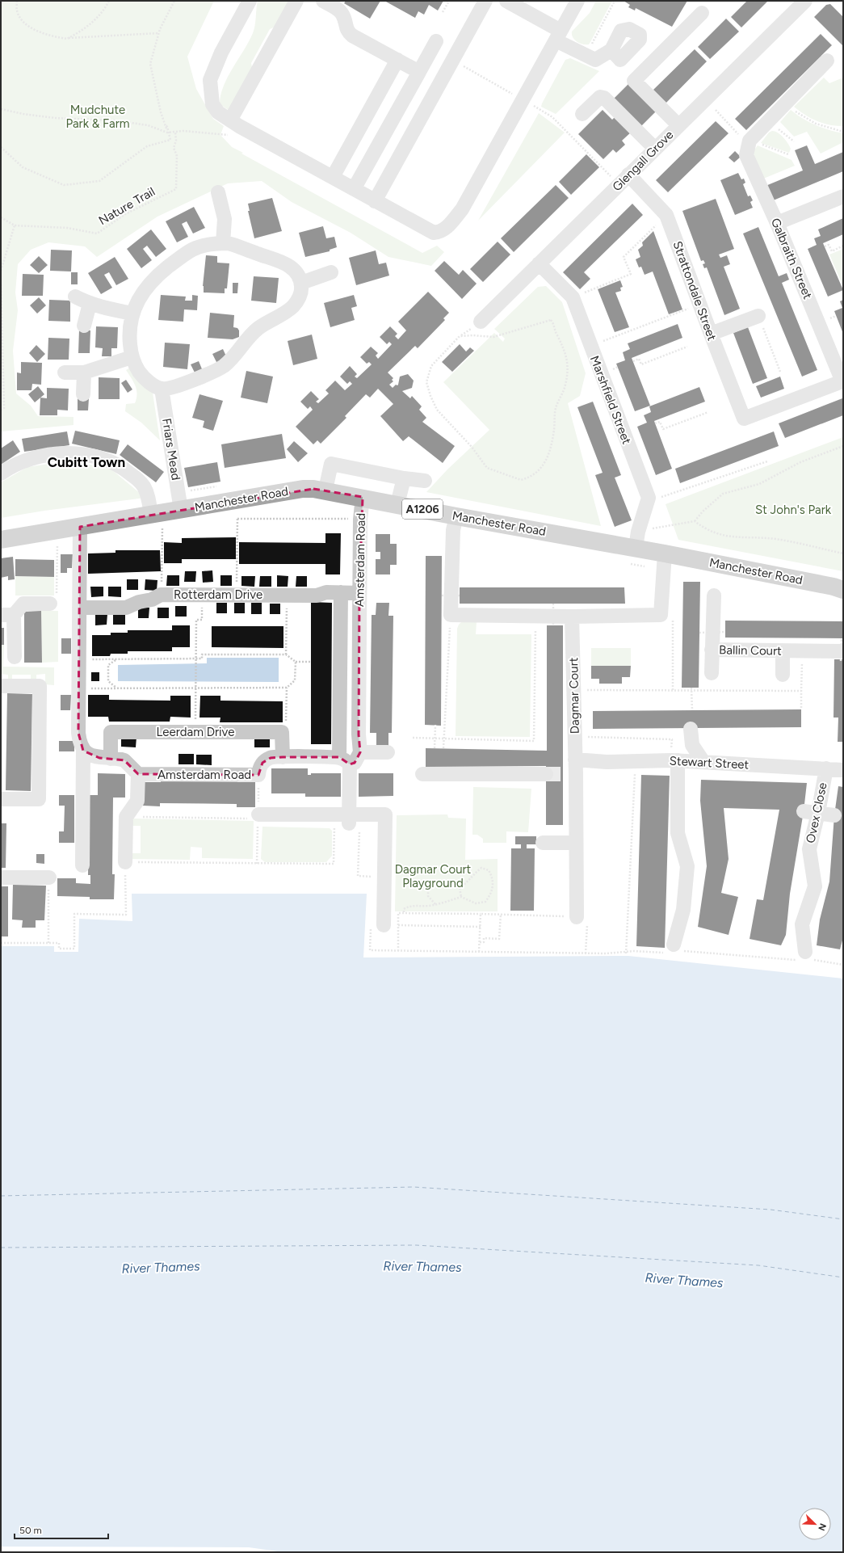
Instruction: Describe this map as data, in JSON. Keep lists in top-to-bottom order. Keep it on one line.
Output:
{"streets":{"main road":["Manchester Road","A1206"],"street":["Glengall Grove","Galbraith Street","Strattondale Street","Marshfield Street","Friars Mead","Amsterdam Road","Rotterdam Drive","Ballin Court","Dagmar Court","Leerdam Drive","Stewart Street","Ovex Close"],"path":["Nature Trail"]},"crossings":[["Glengall Grove","Strattondale Street"],["Glengall Grove","Marshfield Street"],["Galbraith Street","Strattondale Street"],["Friars Mead","Manchester Road"],["Manchester Road","Amsterdam Road"],["Amsterdam Road","Rotterdam Drive"],["Dagmar Court","Stewart Street"],["Stewart Street","Ovex Close"]],"districts":["Cubitt Town"],"water":["River Thames"],"parks":["Mudchute Park & Farm","St John's Park","Dagmar Court Playground"],"scale_bar":"50 m","north":"bottom right"}
